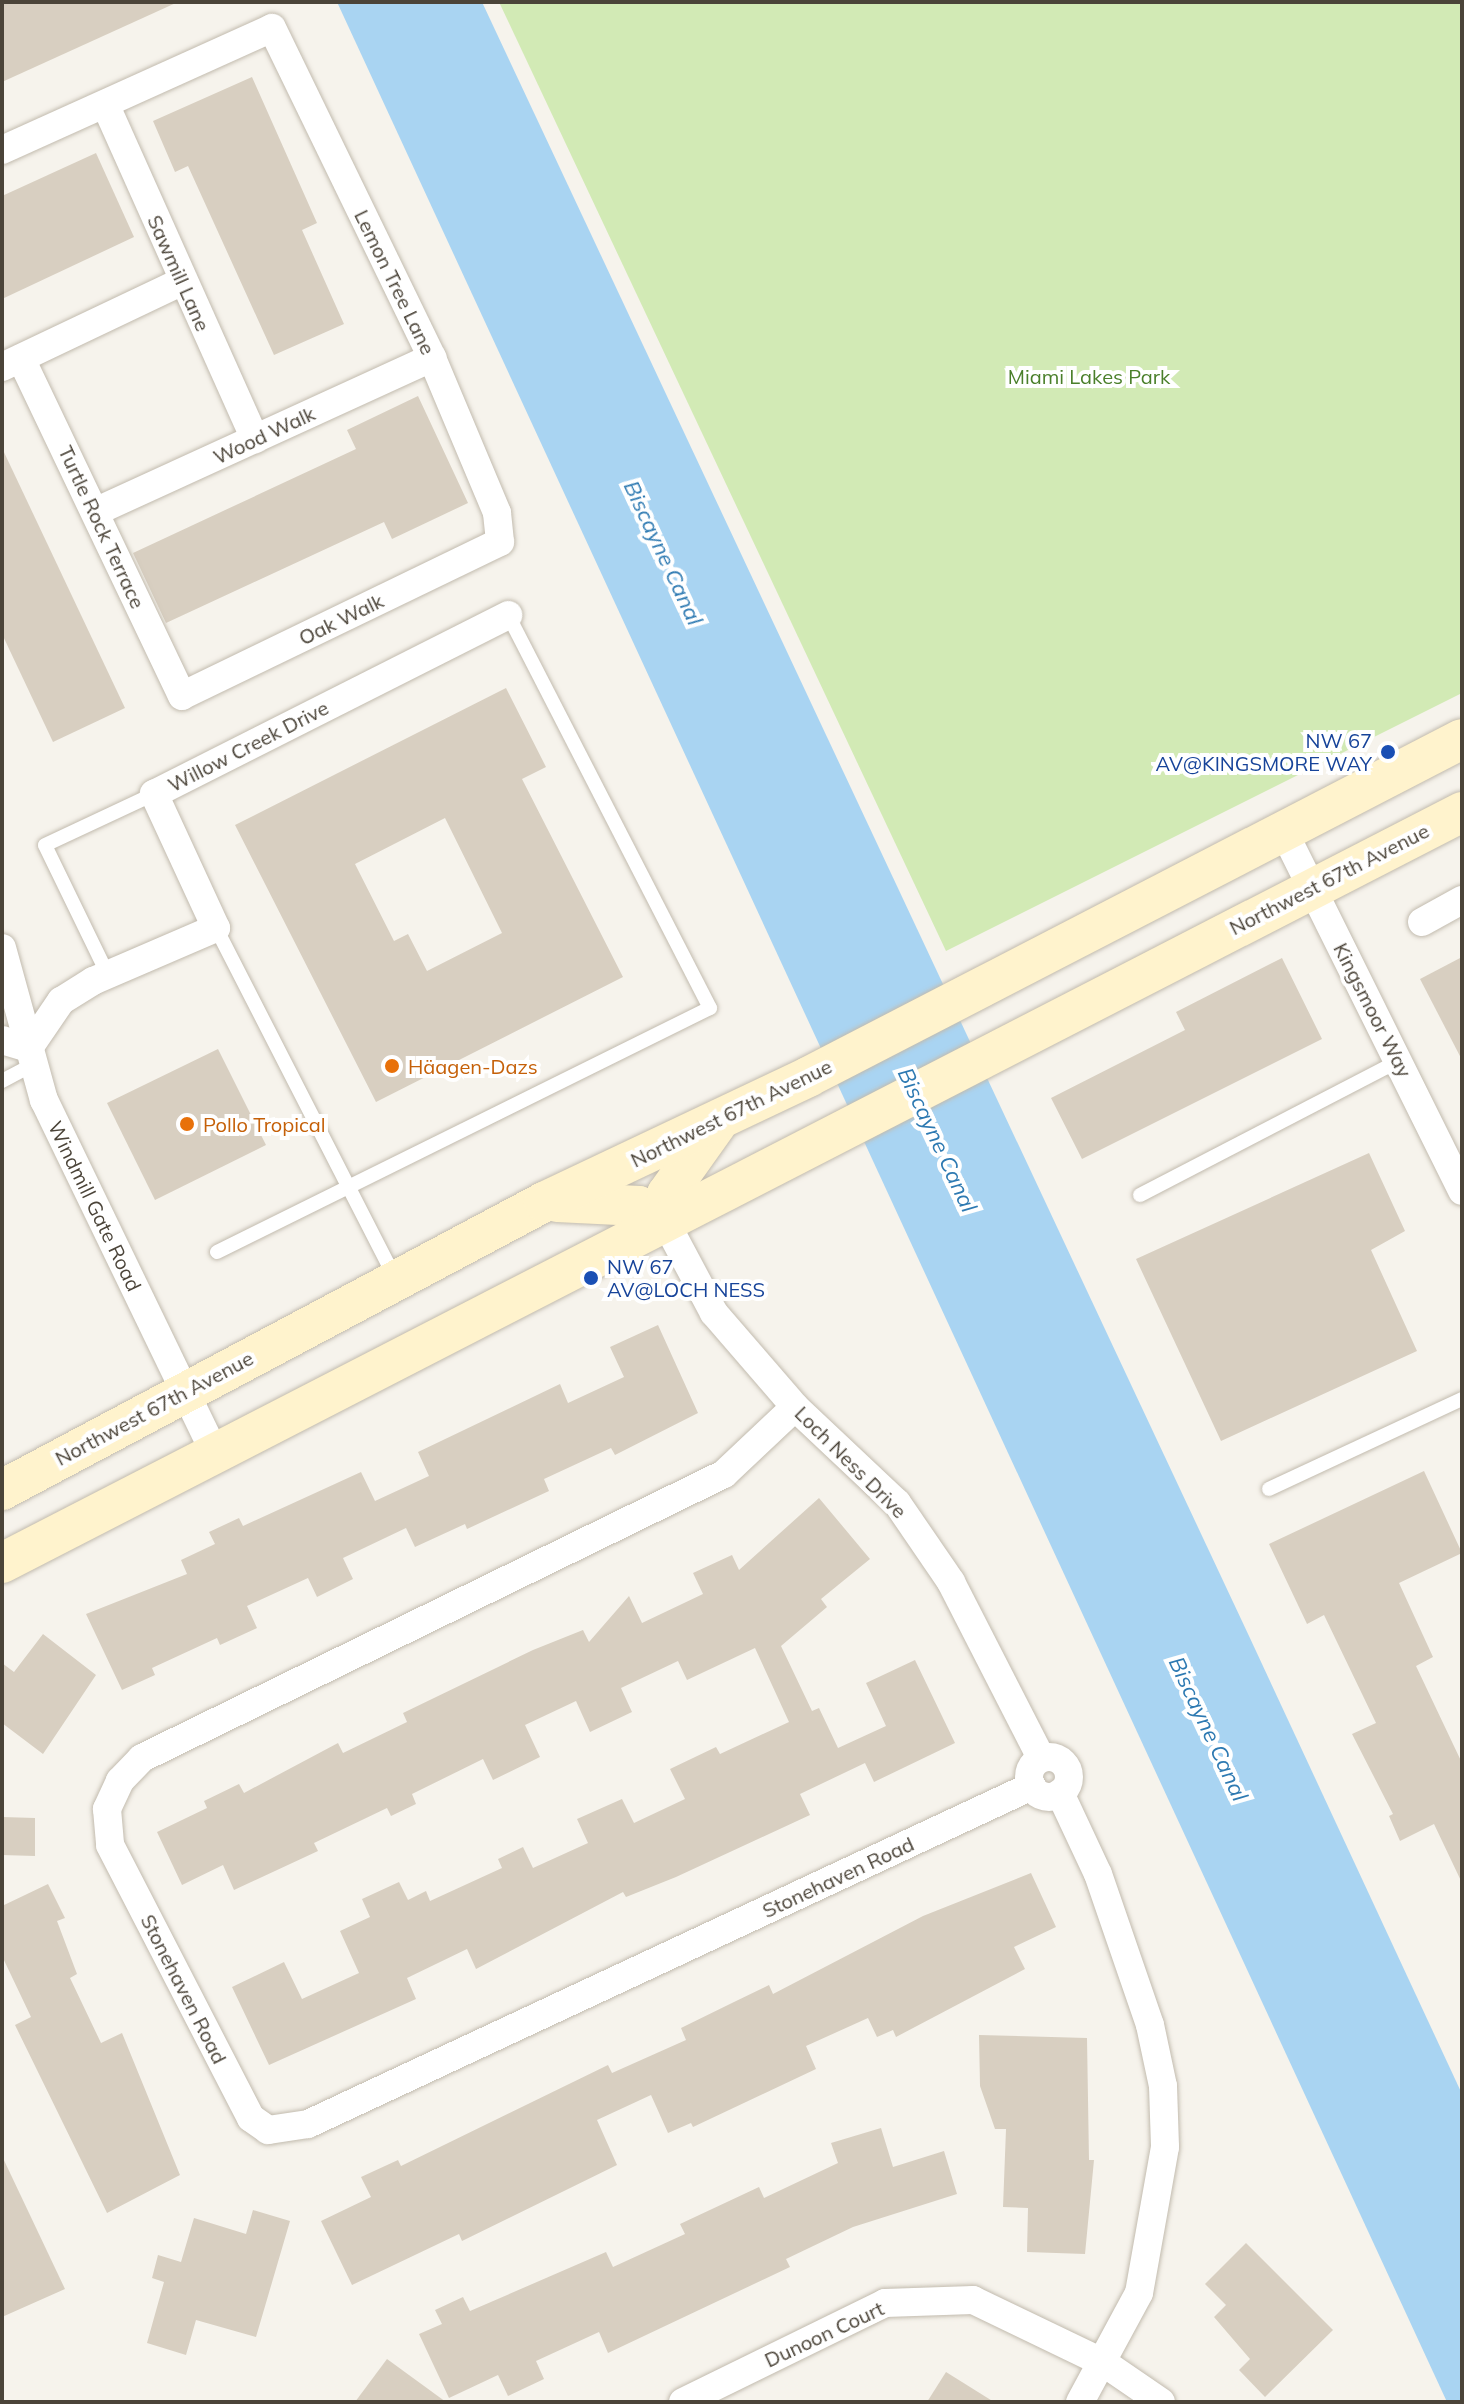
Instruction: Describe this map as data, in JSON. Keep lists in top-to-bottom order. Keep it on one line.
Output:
{"streets":{"main road":["Northwest 67th Avenue"],"street":["Sawmill Lane","Lemon Tree Lane","Wood Walk","Turtle Rock Terrace","Oak Walk","Willow Creek Drive","Kingsmoor Way","Windmill Gate Road","Loch Ness Drive","Stonehaven Road","Dunoon Court"]},"crossings":[["Sawmill Lane","Lemon Tree Lane"],["Sawmill Lane","Wood Walk"],["Lemon Tree Lane","Wood Walk"],["Lemon Tree Lane","Oak Walk"],["Wood Walk","Turtle Rock Terrace"],["Turtle Rock Terrace","Oak Walk"],["Northwest 67th Avenue","Kingsmoor Way"],["Northwest 67th Avenue","Windmill Gate Road"],["Northwest 67th Avenue","Loch Ness Drive"],["Loch Ness Drive","Stonehaven Road"]],"water":["Biscayne Canal"],"parks":["Miami Lakes Park"],"places":["NW 67 AV@KINGSMORE WAY","Häagen-Dazs","Pollo Tropical","NW 67 AV@LOCH NESS"]}
